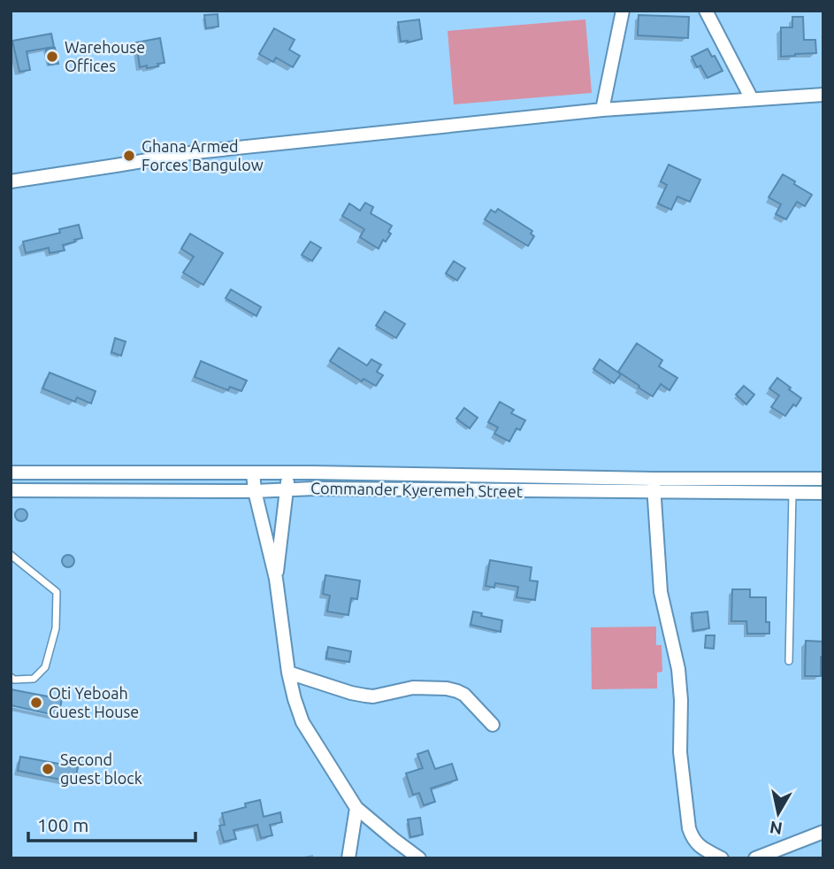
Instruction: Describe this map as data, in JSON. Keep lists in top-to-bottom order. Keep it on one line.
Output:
{"streets":{"street":["Commander Kyeremeh Street"]},"places":["Warehouse Offices","Ghana Armed Forces Bangulow","Oti Yeboah Guest House","Second guest block"],"scale_bar":"100 m","north":"bottom"}
